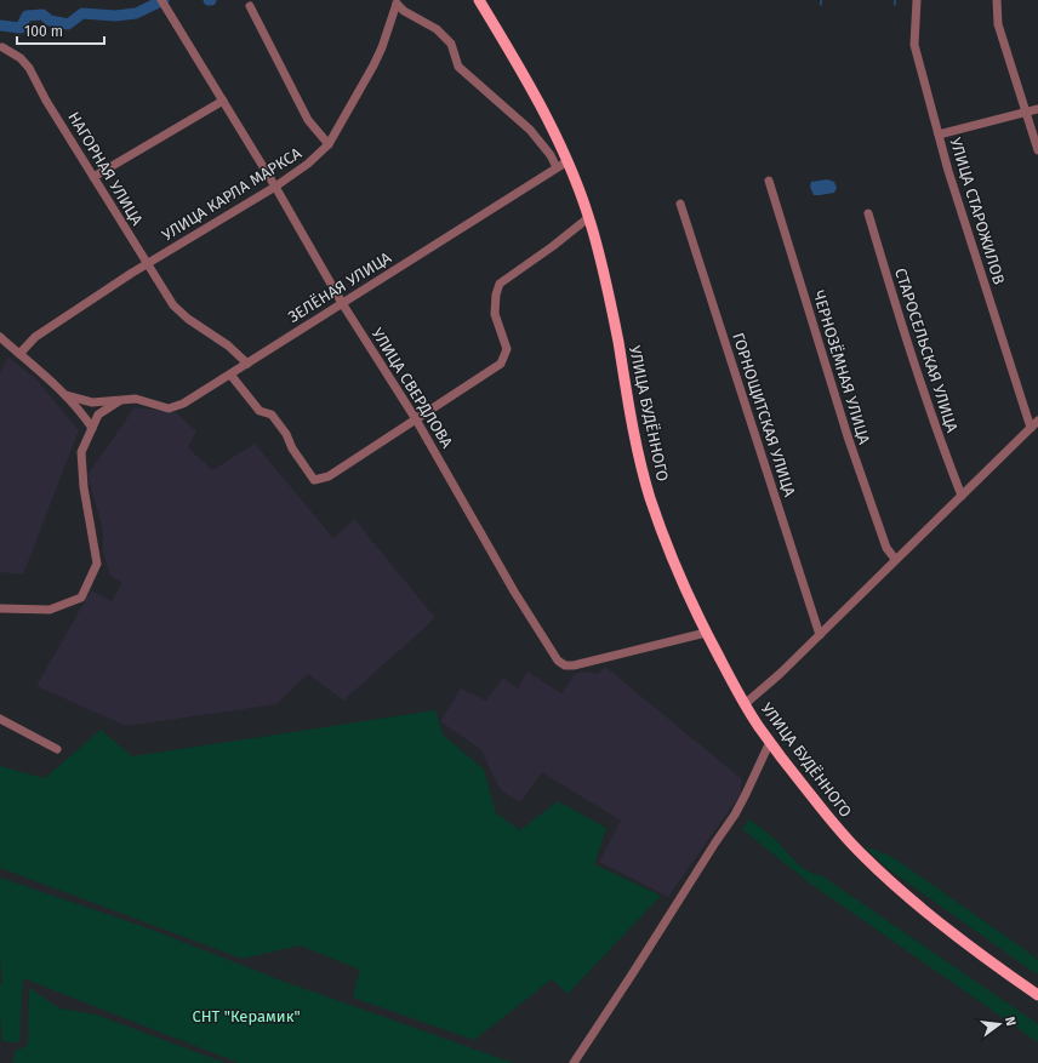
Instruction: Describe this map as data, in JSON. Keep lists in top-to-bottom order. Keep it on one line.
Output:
{"streets":{"main road":["УЛИЦА БУДЁННОГО"],"street":["НАГОРНАЯ УЛИЦА","УЛИЦА КАРЛА МАРКСА","УЛИЦА СТАРОЖИЛОВ","ЗЕЛЁНАЯ УЛИЦА","СТАРОСЕЛЬСКАЯ УЛИЦА","ЧЕРНОЗЁМНАЯ УЛИЦА","УЛИЦА СВЕРДЛОВА","ГОРНОЩИТСКАЯ УЛИЦА"]},"crossings":[["НАГОРНАЯ УЛИЦА","УЛИЦА КАРЛА МАРКСА"],["НАГОРНАЯ УЛИЦА","ЗЕЛЁНАЯ УЛИЦА"],["УЛИЦА КАРЛА МАРКСА","УЛИЦА СВЕРДЛОВА"],["ЗЕЛЁНАЯ УЛИЦА","УЛИЦА СВЕРДЛОВА"],["ЗЕЛЁНАЯ УЛИЦА","УЛИЦА БУДЁННОГО"],["УЛИЦА СВЕРДЛОВА","УЛИЦА БУДЁННОГО"]],"parks":["СНТ \"Керамик\""],"scale_bar":"100 m","north":"right"}
